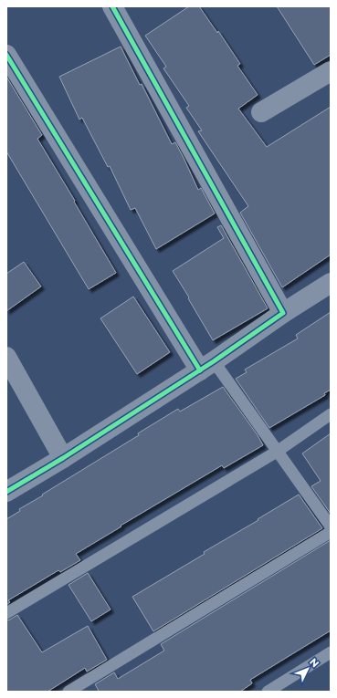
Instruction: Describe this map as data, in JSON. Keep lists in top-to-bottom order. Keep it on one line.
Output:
{"north":"top right"}
